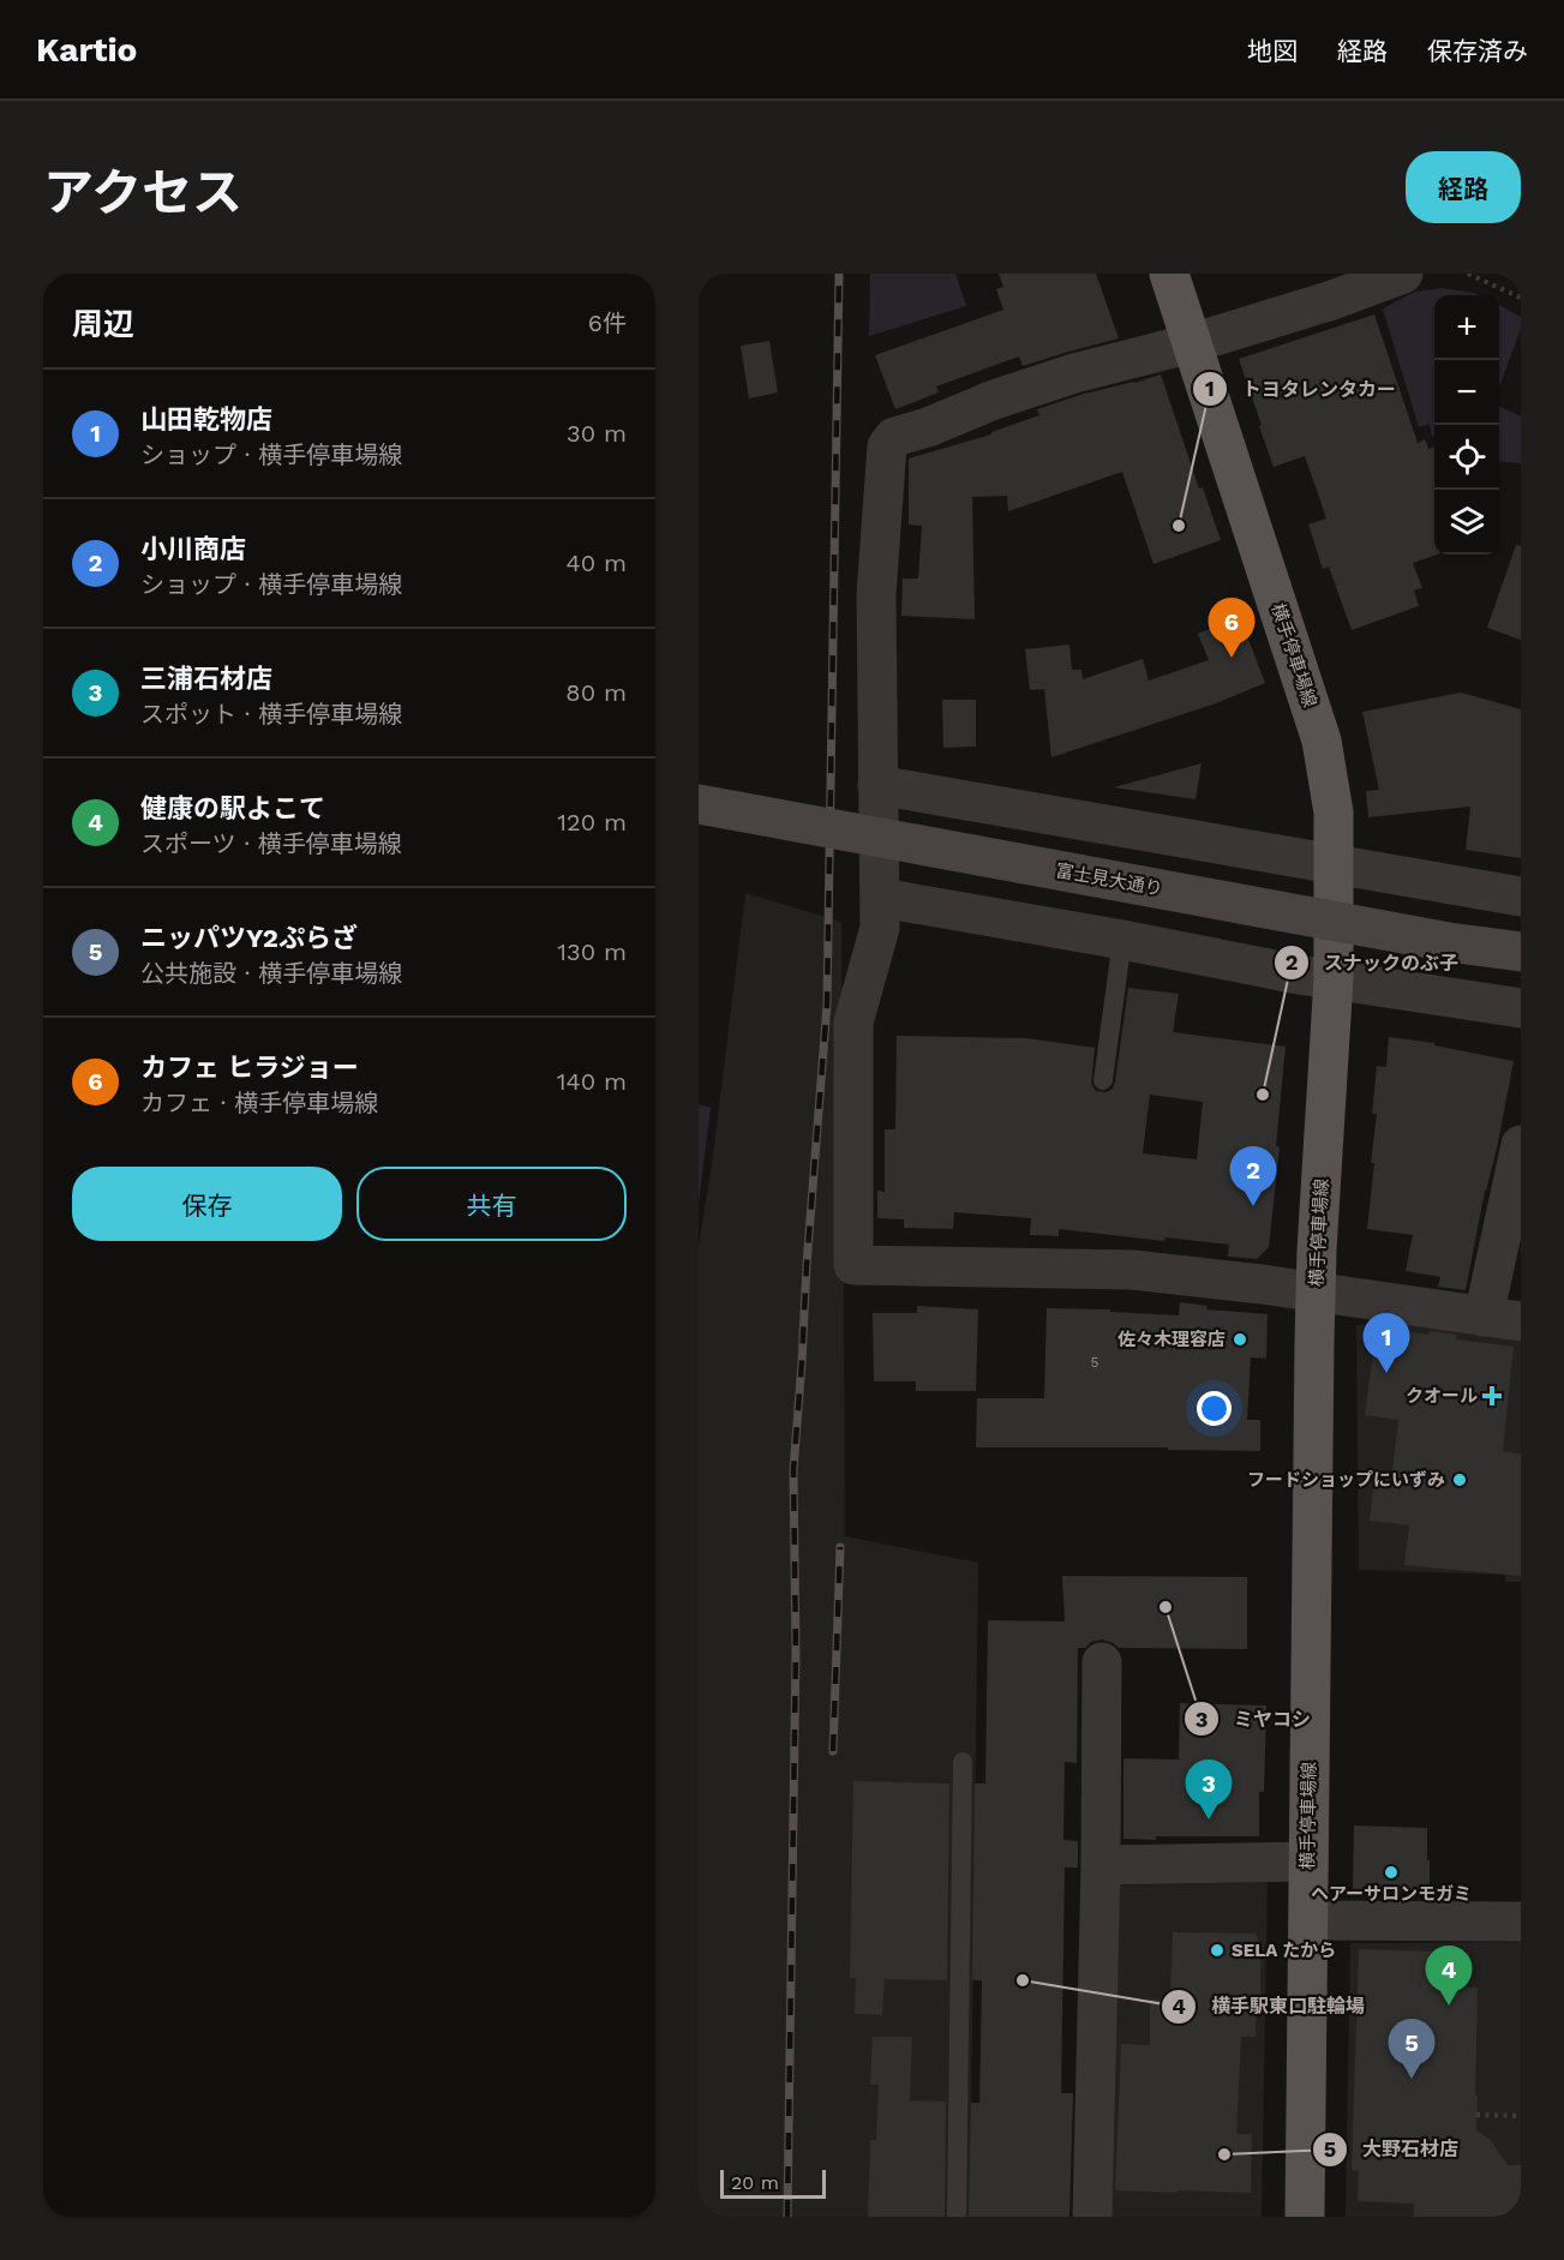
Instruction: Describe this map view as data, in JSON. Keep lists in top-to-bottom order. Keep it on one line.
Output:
{"streets":{"main road":["横手停車場線"],"street":["富士見大通り"]},"places":{"other":["トヨタレンタカー","スナックのぶ子","佐々木理容店","フードショップにいずみ","ミヤコシ","ヘアーサロンモガミ","SELA たから","横手駅東口駐輪場","大野石材店"],"health":["クオール"]},"house_numbers":["5"],"scale_bar":"20 m","page":{"header":"Kartio","nav":["地図","経路","保存済み"],"title":"アクセス","buttons":["経路",["保存","共有"]],"heading":["周辺","6件"],"map_buttons":["+","−"],"list":[{"mark":"1","name":"山田乾物店","note":"ショップ · 横手停車場線","value":"30 m"},{"mark":"2","name":"小川商店","note":"ショップ · 横手停車場線","value":"40 m"},{"mark":"3","name":"三浦石材店","note":"スポット · 横手停車場線","value":"80 m"},{"mark":"4","name":"健康の駅よこて","note":"スポーツ · 横手停車場線","value":"120 m"},{"mark":"5","name":"ニッパツY2ぷらざ","note":"公共施設 · 横手停車場線","value":"130 m"},{"mark":"6","name":"カフェ ヒラジョー","note":"カフェ · 横手停車場線","value":"140 m"}],"pins":["6","2","1","3","4","5"],"scale":"20 m"}}
